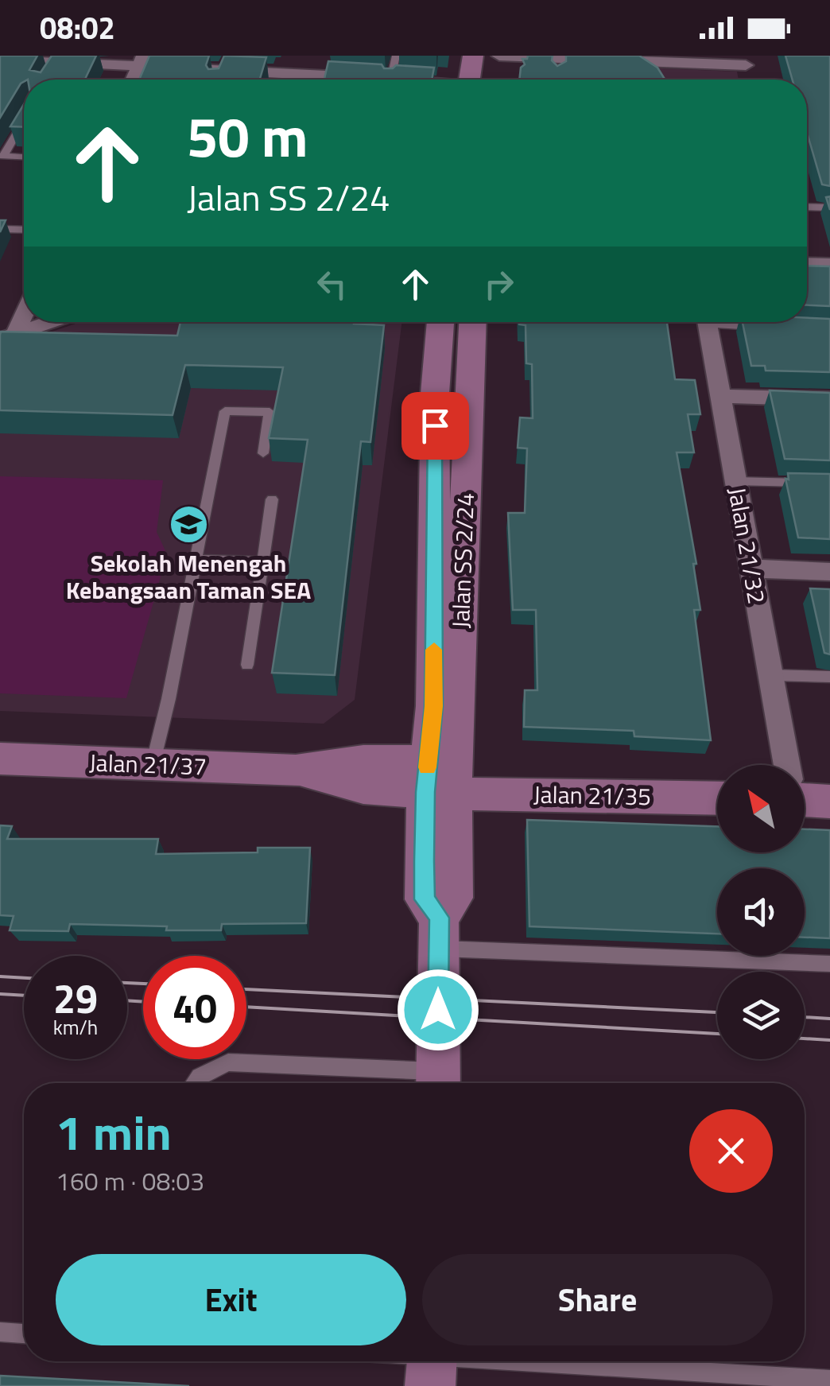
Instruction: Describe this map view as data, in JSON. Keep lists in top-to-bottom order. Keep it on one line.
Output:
{"streets":{"main road":["Jalan SS 2/24","Jalan 21/37","Jalan 21/35"],"street":["Jalan 21/32"]},"crossings":[["Jalan SS 2/24","Jalan 21/37"],["Jalan SS 2/24","Jalan 21/35"],["Jalan 21/37","Jalan 21/35"]],"places":{"school or university":["Sekolah Menengah Kebangsaan Taman SEA"]},"north":"top left","page":{"status":"08:02","turn":["50 m","Jalan SS 2/24"],"speed":"29 km/h","limit":"40","heading":["1 min","160 m · 08:03"],"buttons":["Exit","Share"]}}
